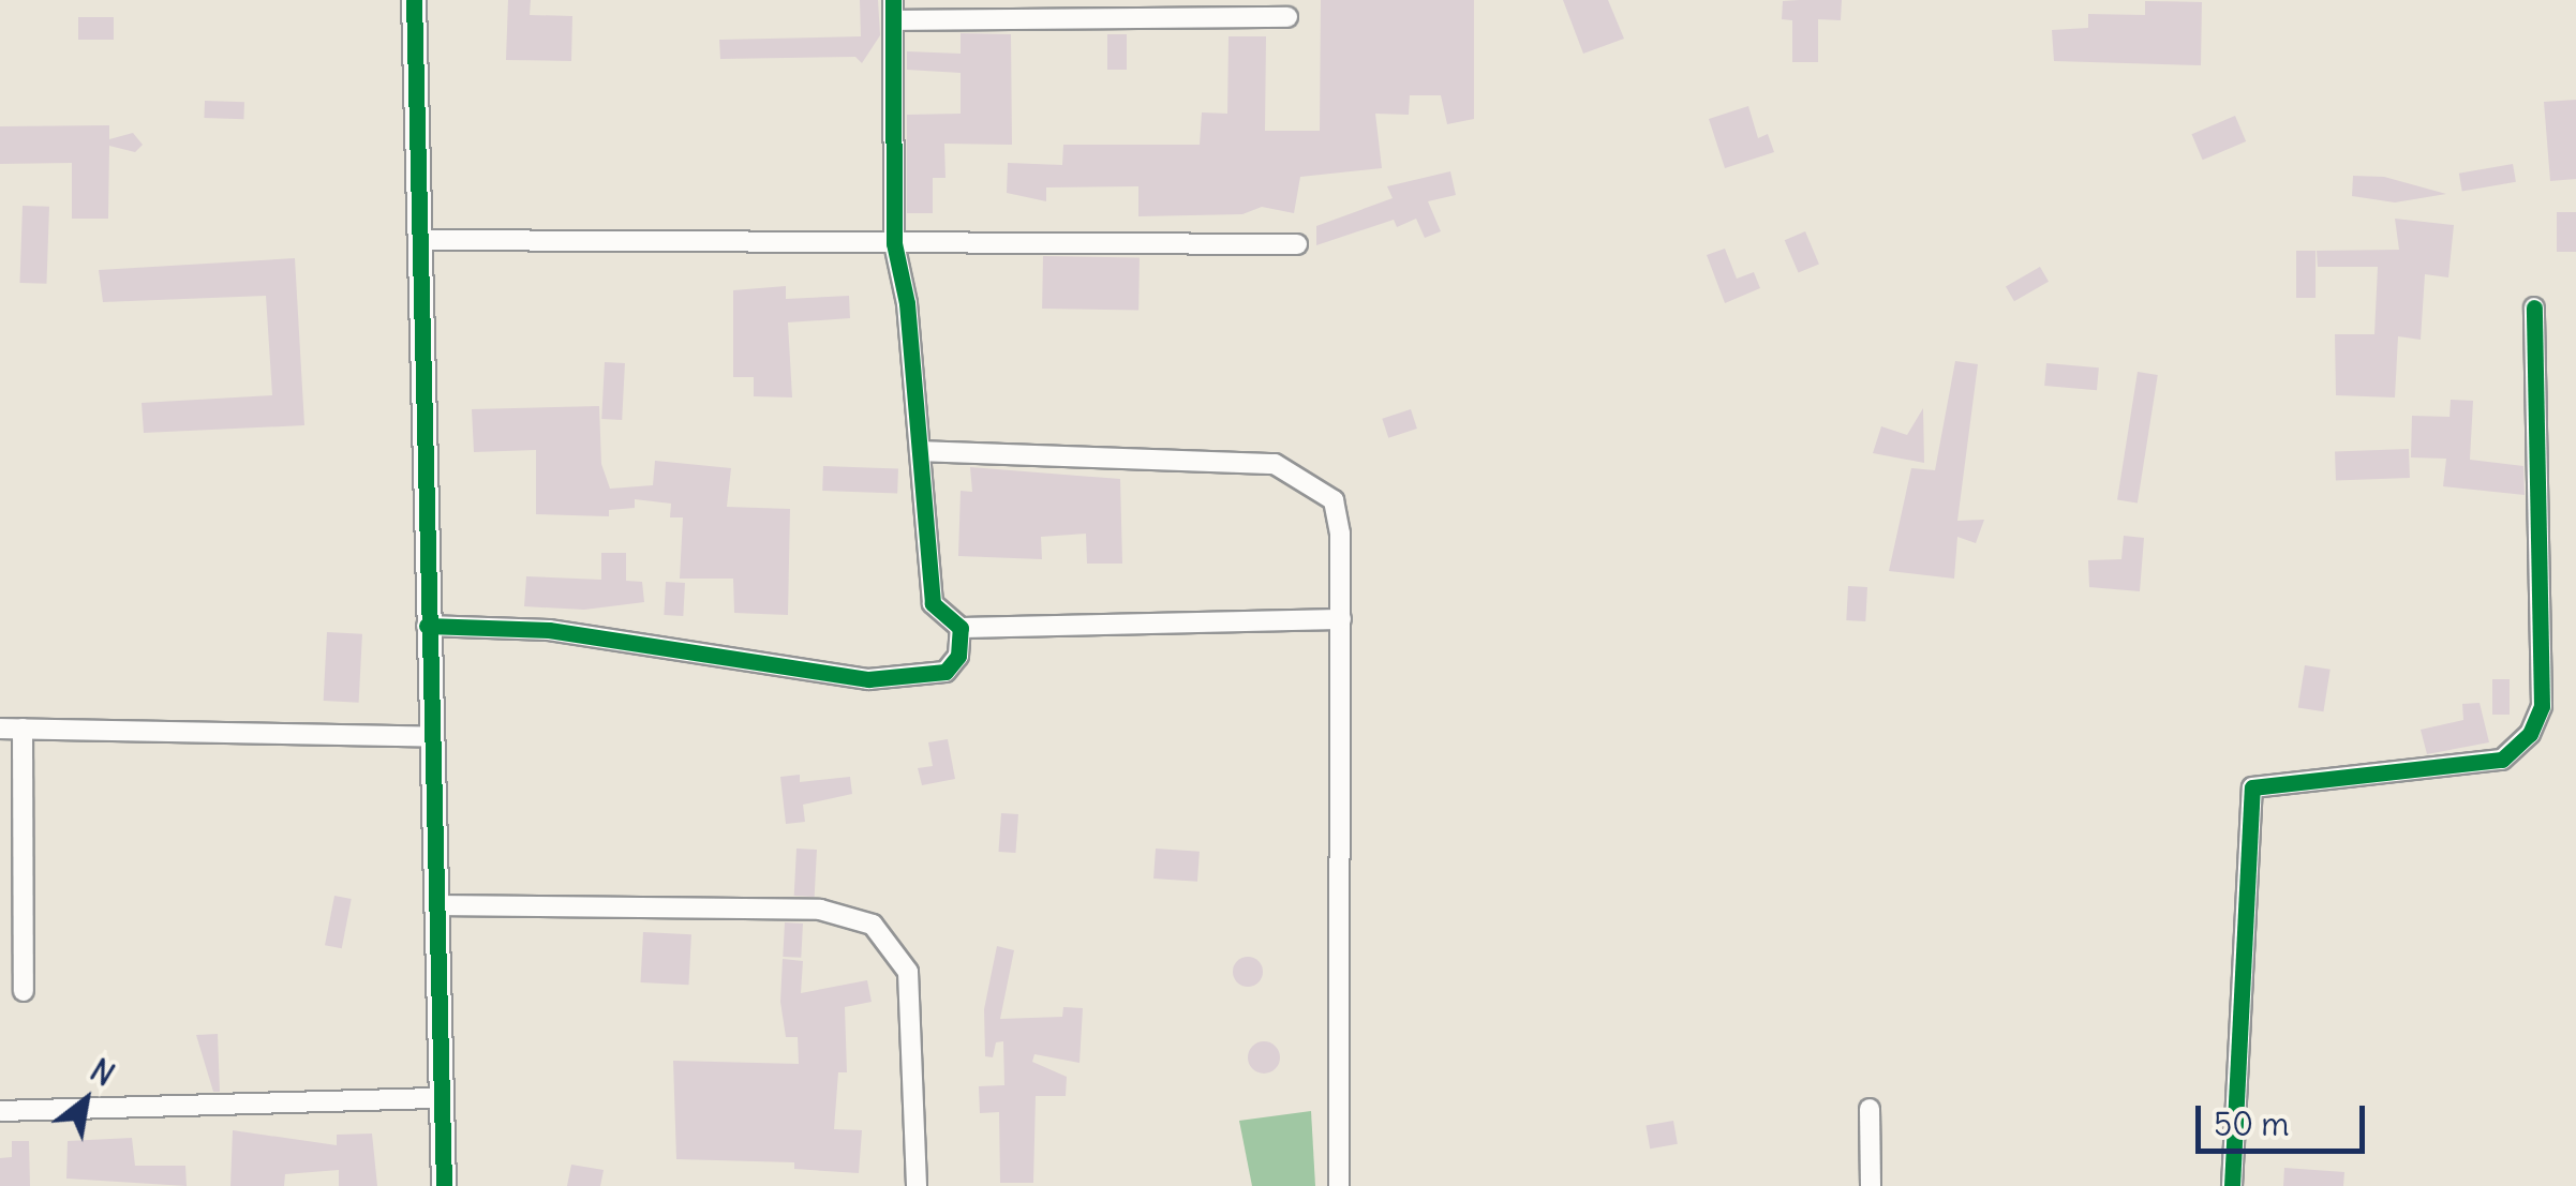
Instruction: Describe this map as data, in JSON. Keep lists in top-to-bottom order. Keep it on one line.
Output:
{"scale_bar":"50 m","north":"top right"}
